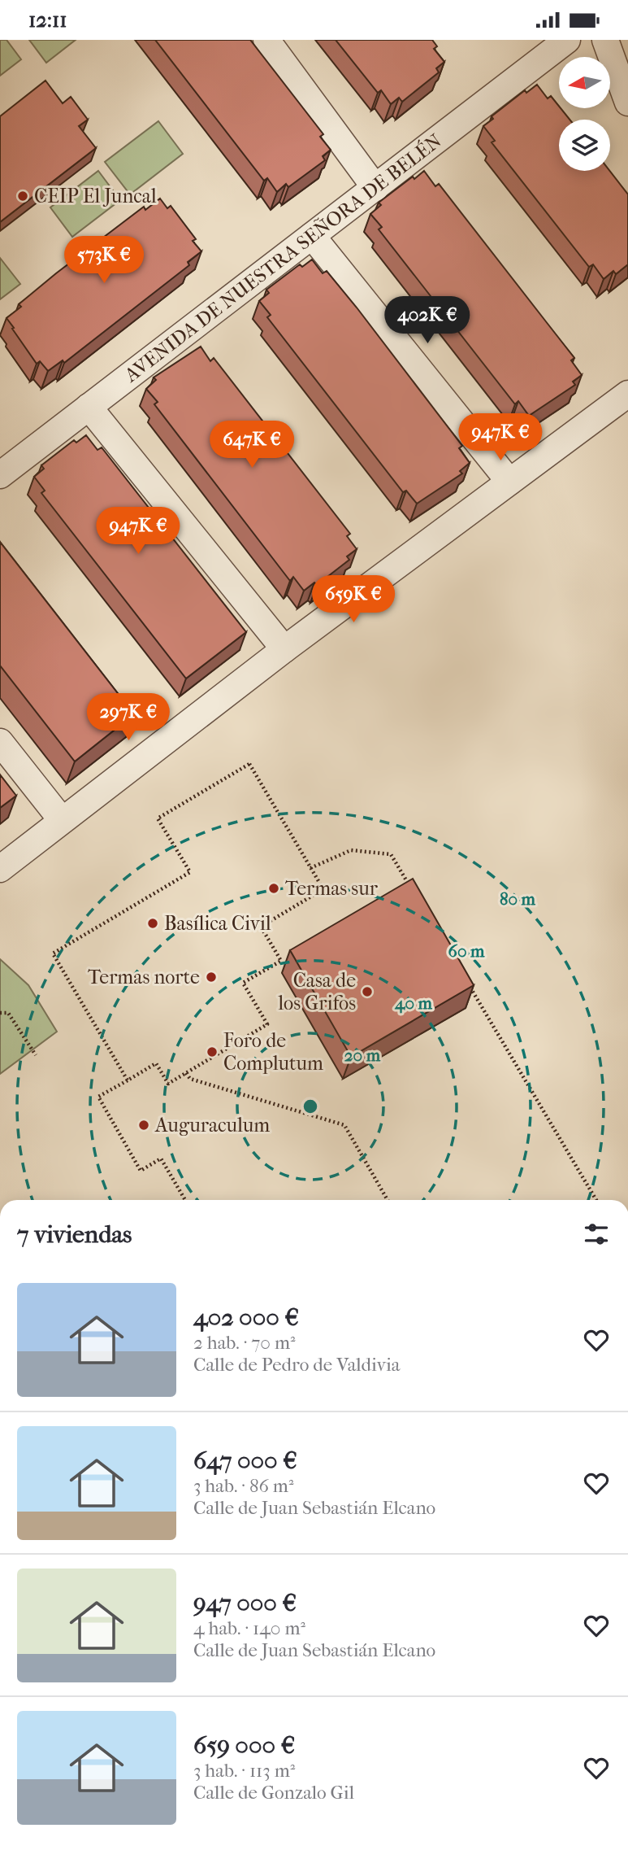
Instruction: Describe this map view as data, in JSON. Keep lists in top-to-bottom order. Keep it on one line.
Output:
{"streets":{"street":["AVENIDA DE NUESTRA SEÑORA DE BELÉN"]},"places":["CEIP El Juncal","Termas sur","Basílica Civil","Termas norte","Casa de los Grifos","Foro de Complutum","Auguraculum"],"north":"left","page":{"status":"12:11","price":["573K €","402K €","947K €","647K €","947K €","659K €","297K €"],"heading":"7 viviendas","list":[{"name":"402 000 €","note":"2 hab. · 70 m² · Calle de Pedro de Valdivia"},{"name":"647 000 €","note":"3 hab. · 86 m² · Calle de Juan Sebastián Elcano"},{"name":"947 000 €","note":"4 hab. · 140 m² · Calle de Juan Sebastián Elcano"},{"name":"659 000 €","note":"3 hab. · 113 m² · Calle de Gonzalo Gil"}]},"rings":["80 m","60 m","40 m","20 m"]}
